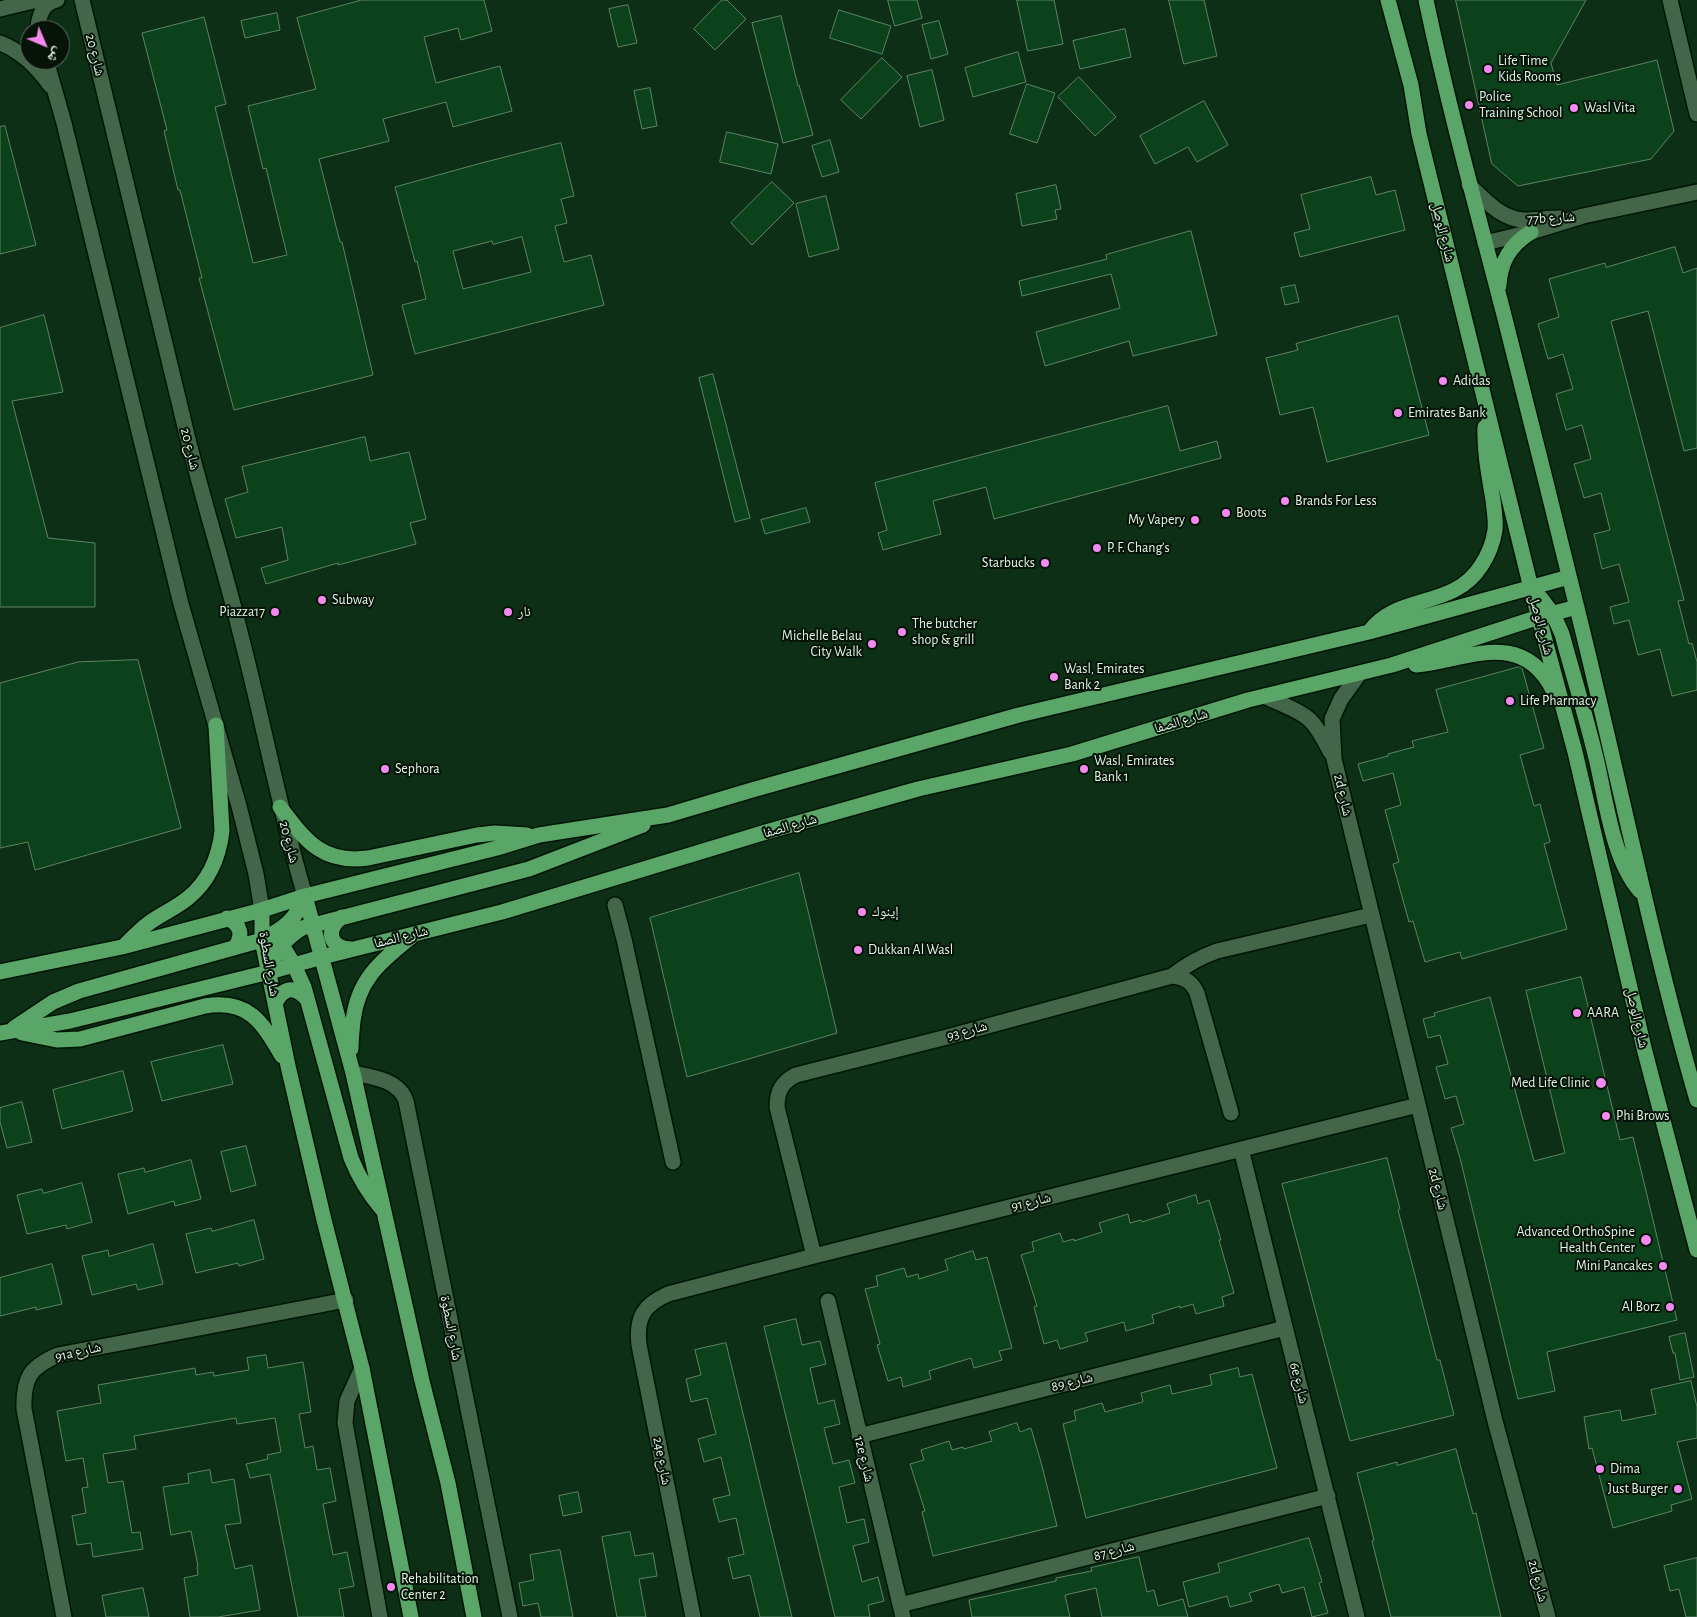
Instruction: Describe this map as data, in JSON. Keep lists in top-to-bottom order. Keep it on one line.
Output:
{"streets":{"main road":["شارع الوصل","شارع الصفا","شارع السطوة"],"street":["شارع 20","77b شارع","2d شارع","شارع 93","شارع 91","91a شارع","شارع 89","6e شارع","12e شارع","24e شارع","شارع 87"]},"crossings":[["شارع الوصل","شارع الصفا"],["شارع الصفا","2d شارع"],["شارع الصفا","شارع السطوة"],["2d شارع","شارع 91"],["شارع السطوة","91a شارع"],["شارع 93","شارع 91"],["شارع 91","6e شارع"],["شارع 91","24e شارع"],["شارع 89","6e شارع"],["شارع 89","12e شارع"],["6e شارع","شارع 87"],["12e شارع","شارع 87"]],"places":["Life Time Kids Rooms","Police Training School","Wasl Vita","Adidas","Emirates Bank","Brands For Less","Boots","My Vapery","P. F. Chang’s","Starbucks","Subway","Piazza17","نار","The butcher shop & grill","Michelle Belau City Walk","Wasl, Emirates Bank 2","Life Pharmacy","Sephora","Wasl, Emirates Bank 1","إينوك","Dukkan Al Wasl","AARA","Med Life Clinic","Phi Brows","Advanced OrthoSpine Health Center","Mini Pancakes","Al Borz","Dima","Just Burger","Rehabilitation Center 2"],"north":"bottom right"}
